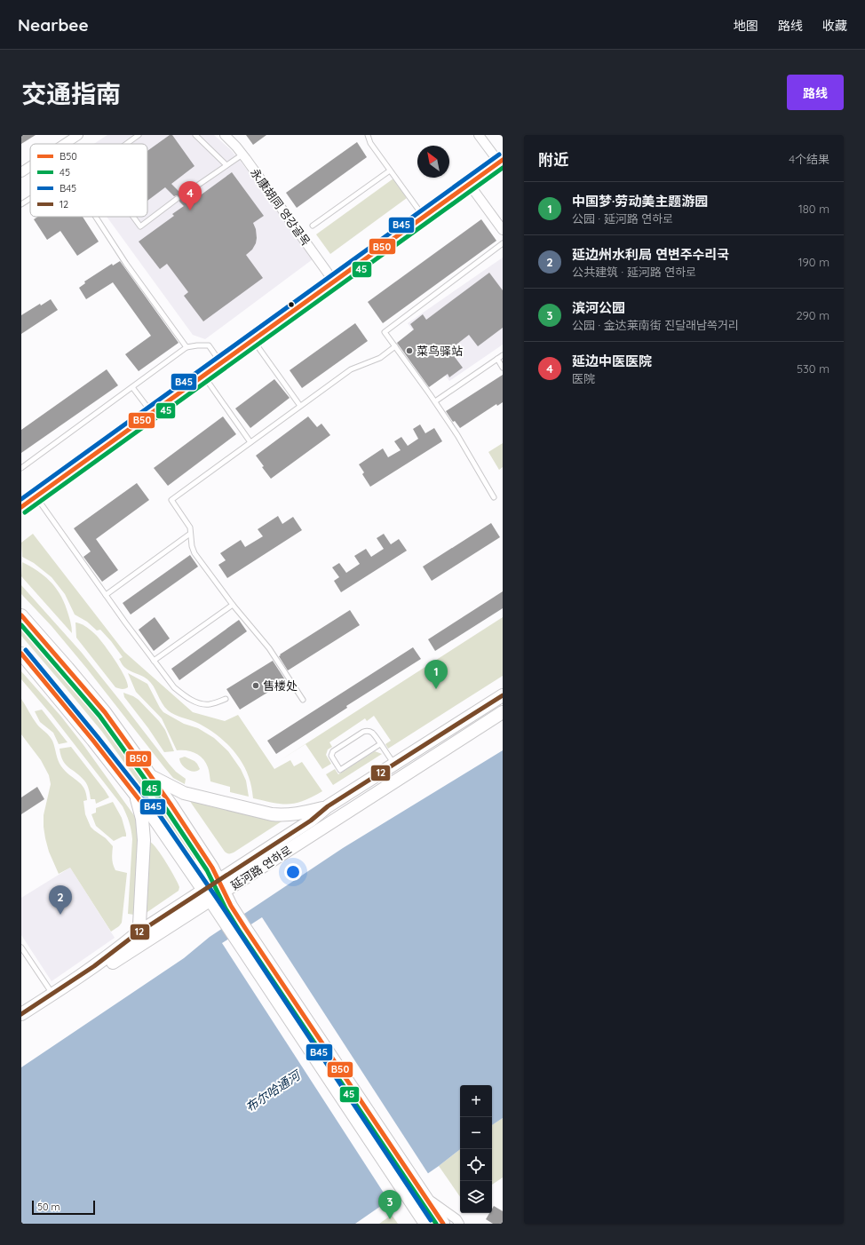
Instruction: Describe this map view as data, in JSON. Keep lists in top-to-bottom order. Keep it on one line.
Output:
{"streets":{"main road":["延河路 연하로"],"street":["永康胡同 영강골목"]},"water":["布尔哈通河"],"places":["菜鸟驿站","售楼处"],"lines":["transit line B45","transit line B50","transit line 45","transit line 12"],"legend":["B50","45","B45","12"],"scale_bar":"50 m","north":"top left","page":{"header":"Nearbee","nav":["地图","路线","收藏"],"title":"交通指南","buttons":"路线","heading":["附近","4个结果"],"pins":["4","1","2","3"],"list":[{"mark":"1","name":"中国梦·劳动美主题游园","note":"公园 · 延河路 연하로","value":"180 m"},{"mark":"2","name":"延边州水利局 연변주수리국","note":"公共建筑 · 延河路 연하로","value":"190 m"},{"mark":"3","name":"滨河公园","note":"公园 · 金达莱南街 진달래남쪽거리","value":"290 m"},{"mark":"4","name":"延边中医医院","note":"医院","value":"530 m"}],"map_buttons":["+","−"],"scale":"50 m"}}
